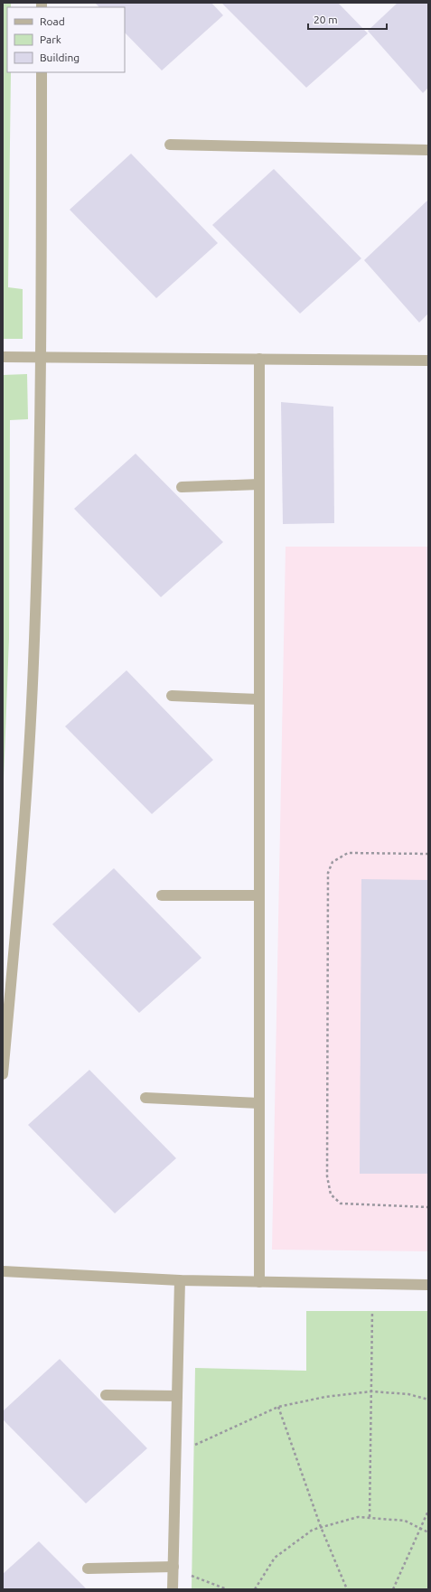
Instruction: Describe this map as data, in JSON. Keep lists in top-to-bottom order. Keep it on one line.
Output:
{"legend":["Road","Park","Building"],"scale_bar":"20 m"}
